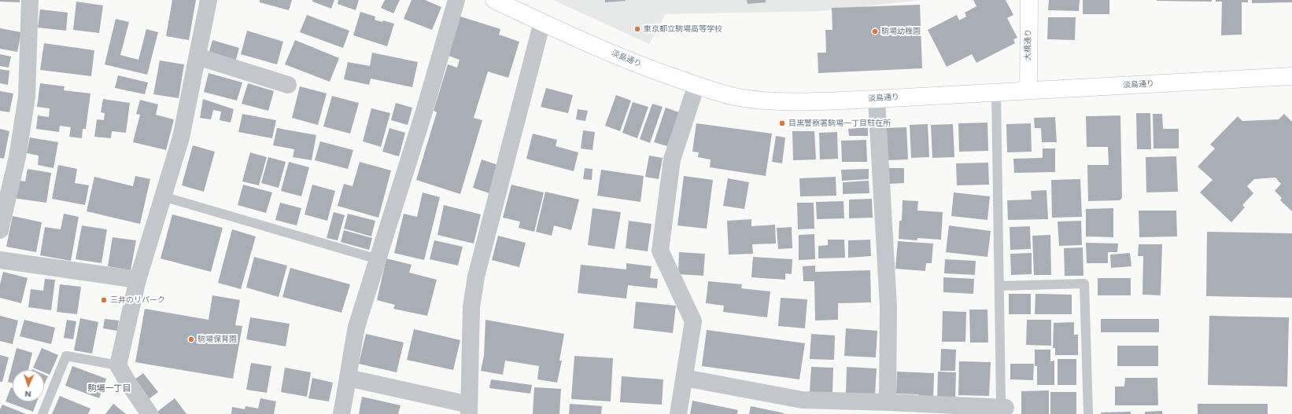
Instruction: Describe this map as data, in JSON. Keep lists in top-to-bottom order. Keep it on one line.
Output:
{"streets":{"main road":["大橋通り","淡島通り"]},"crossings":[["大橋通り","淡島通り"]],"districts":["駒場一丁目"],"places":["東京都立駒場高等学校","駒場幼稚園","目黒警察署駒場一丁目駐在所","三井のリパーク","駒場保育園"],"north":"bottom"}
